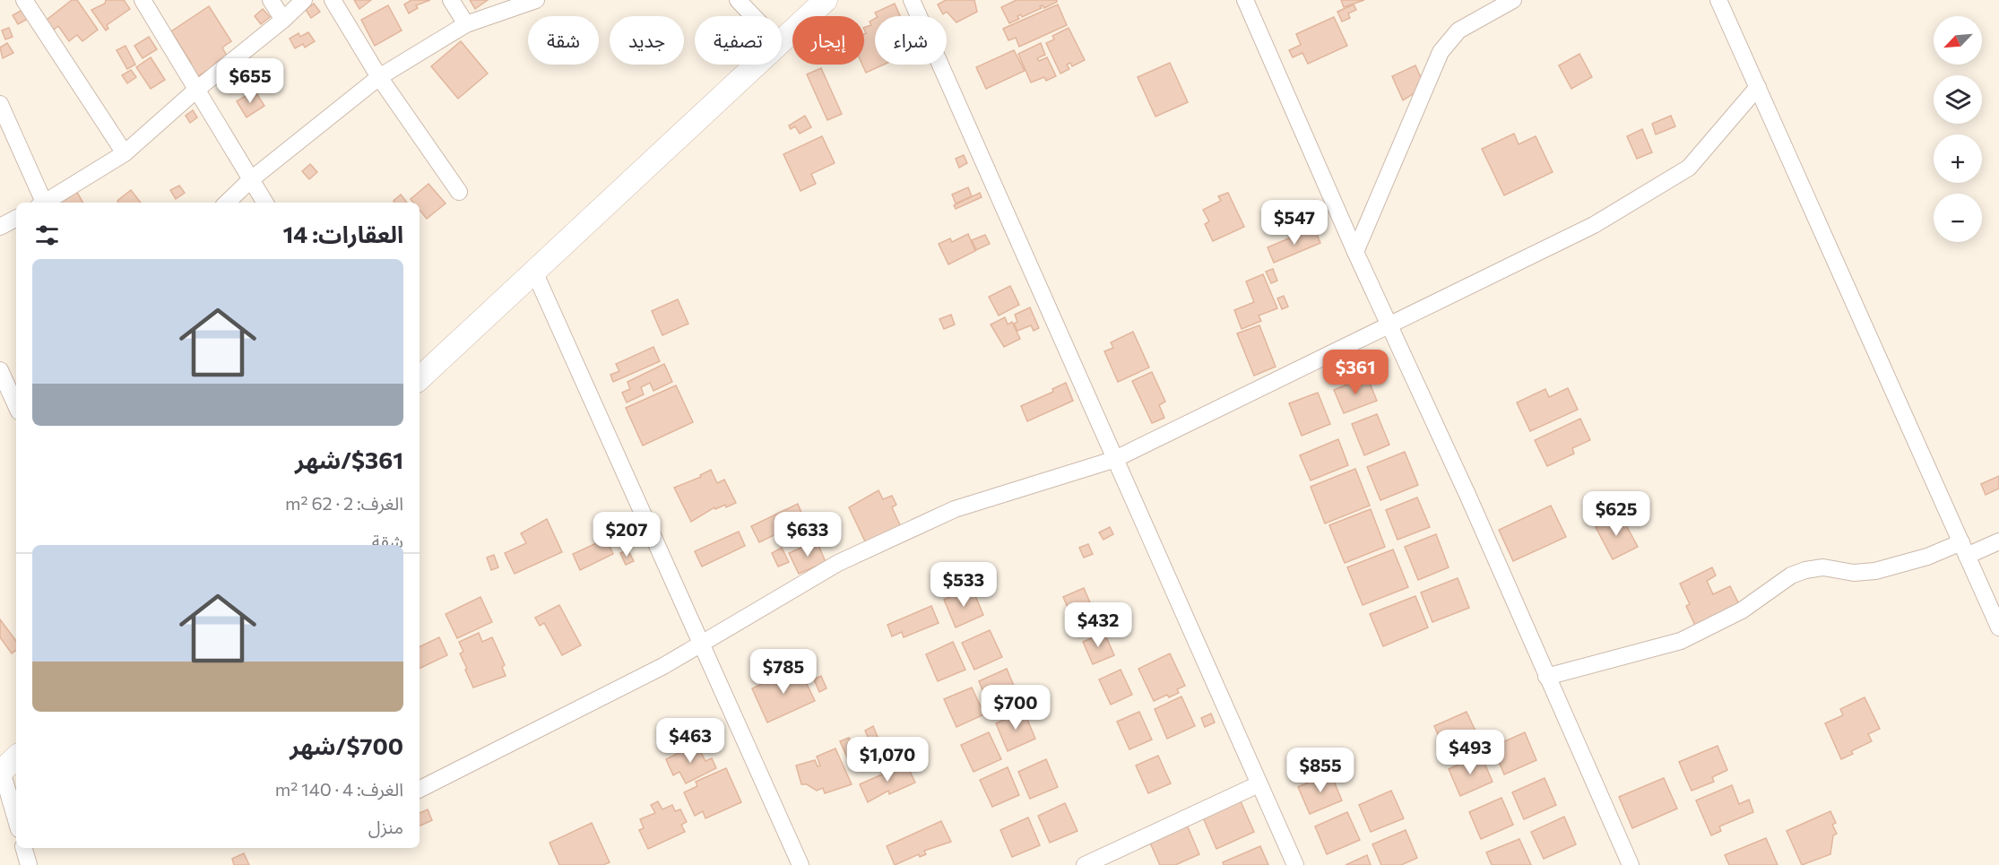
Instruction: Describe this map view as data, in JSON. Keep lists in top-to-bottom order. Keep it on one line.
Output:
{"north":"bottom left","page":{"map_buttons":["+","−"],"chip":["شراء","إيجار","تصفية","جديد","شقة"],"price":["$655","$547","$361","$625","$207","$633","$533","$432","$785","$700","$463","$493","$1,070","$855"],"heading":"العقارات: 14","list":[{"name":"$361/شهر","note":"الغرف: 2 · 62 m² · شقة"},{"name":"$700/شهر","note":"الغرف: 4 · 140 m² · منزل"}]}}
